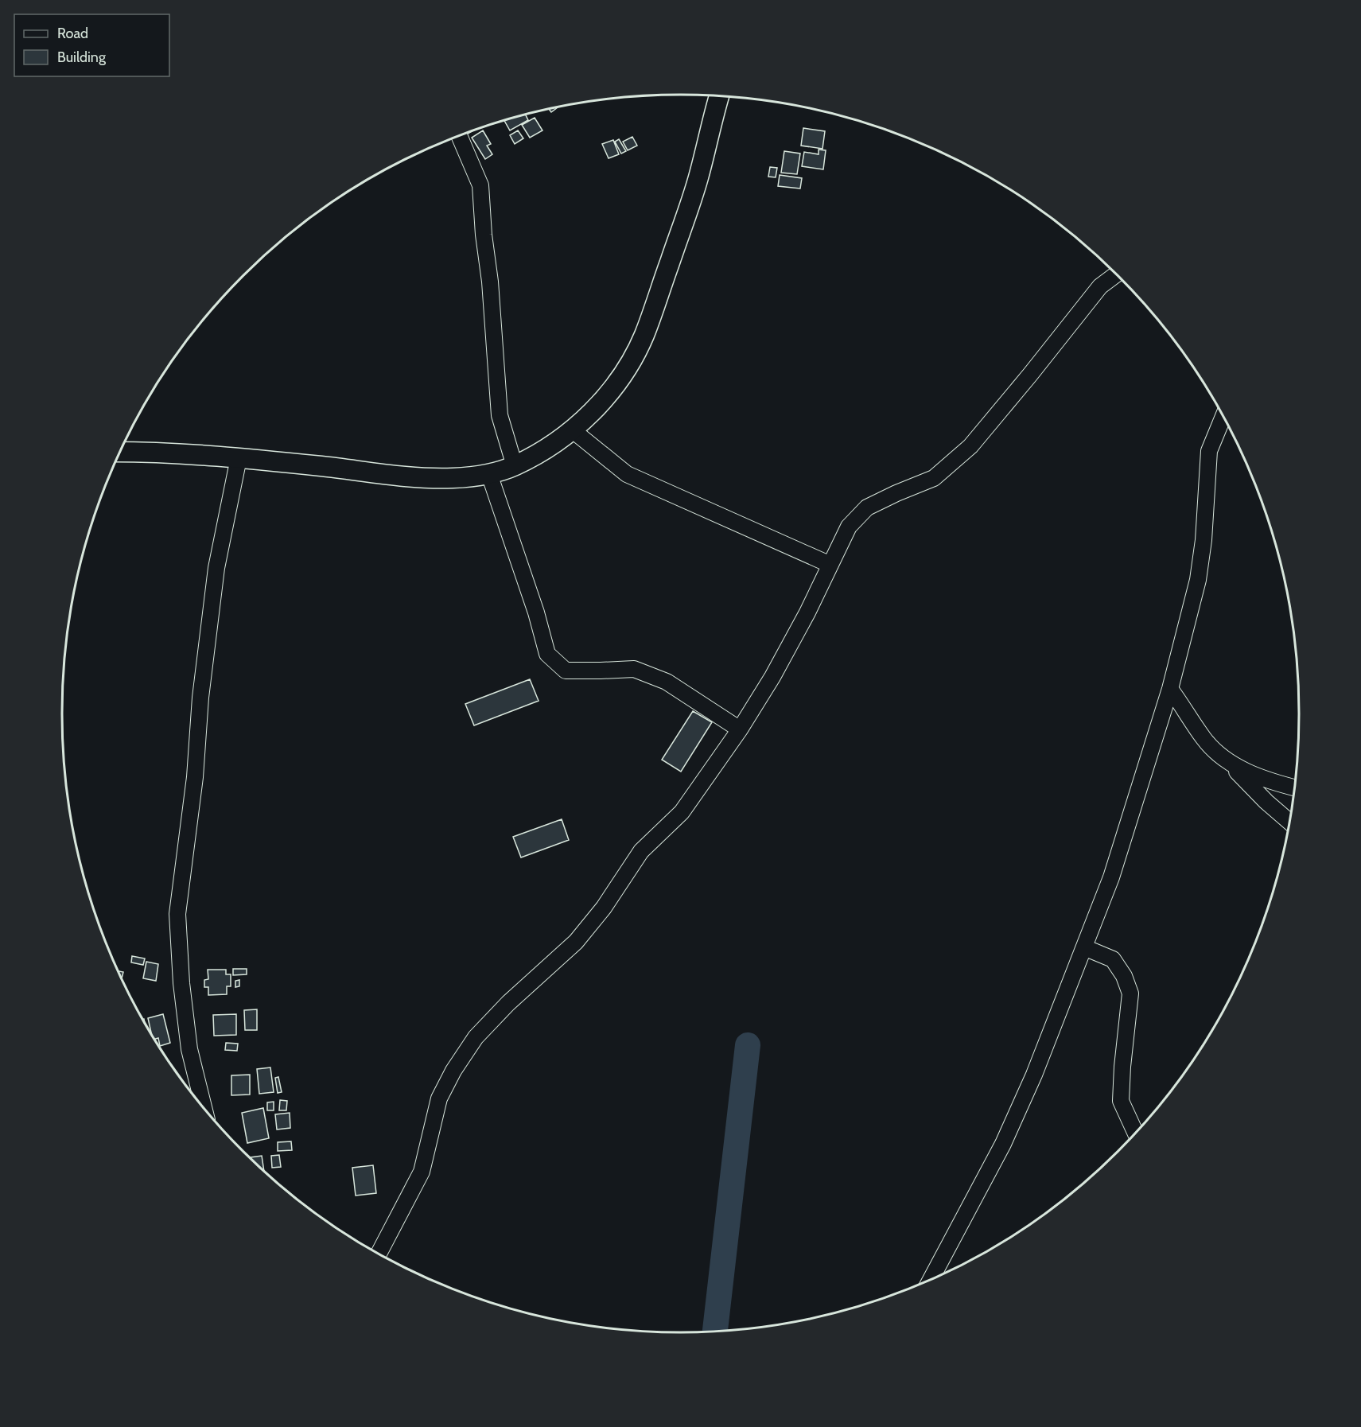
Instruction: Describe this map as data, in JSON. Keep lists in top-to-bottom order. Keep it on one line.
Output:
{"legend":["Road","Building"]}
